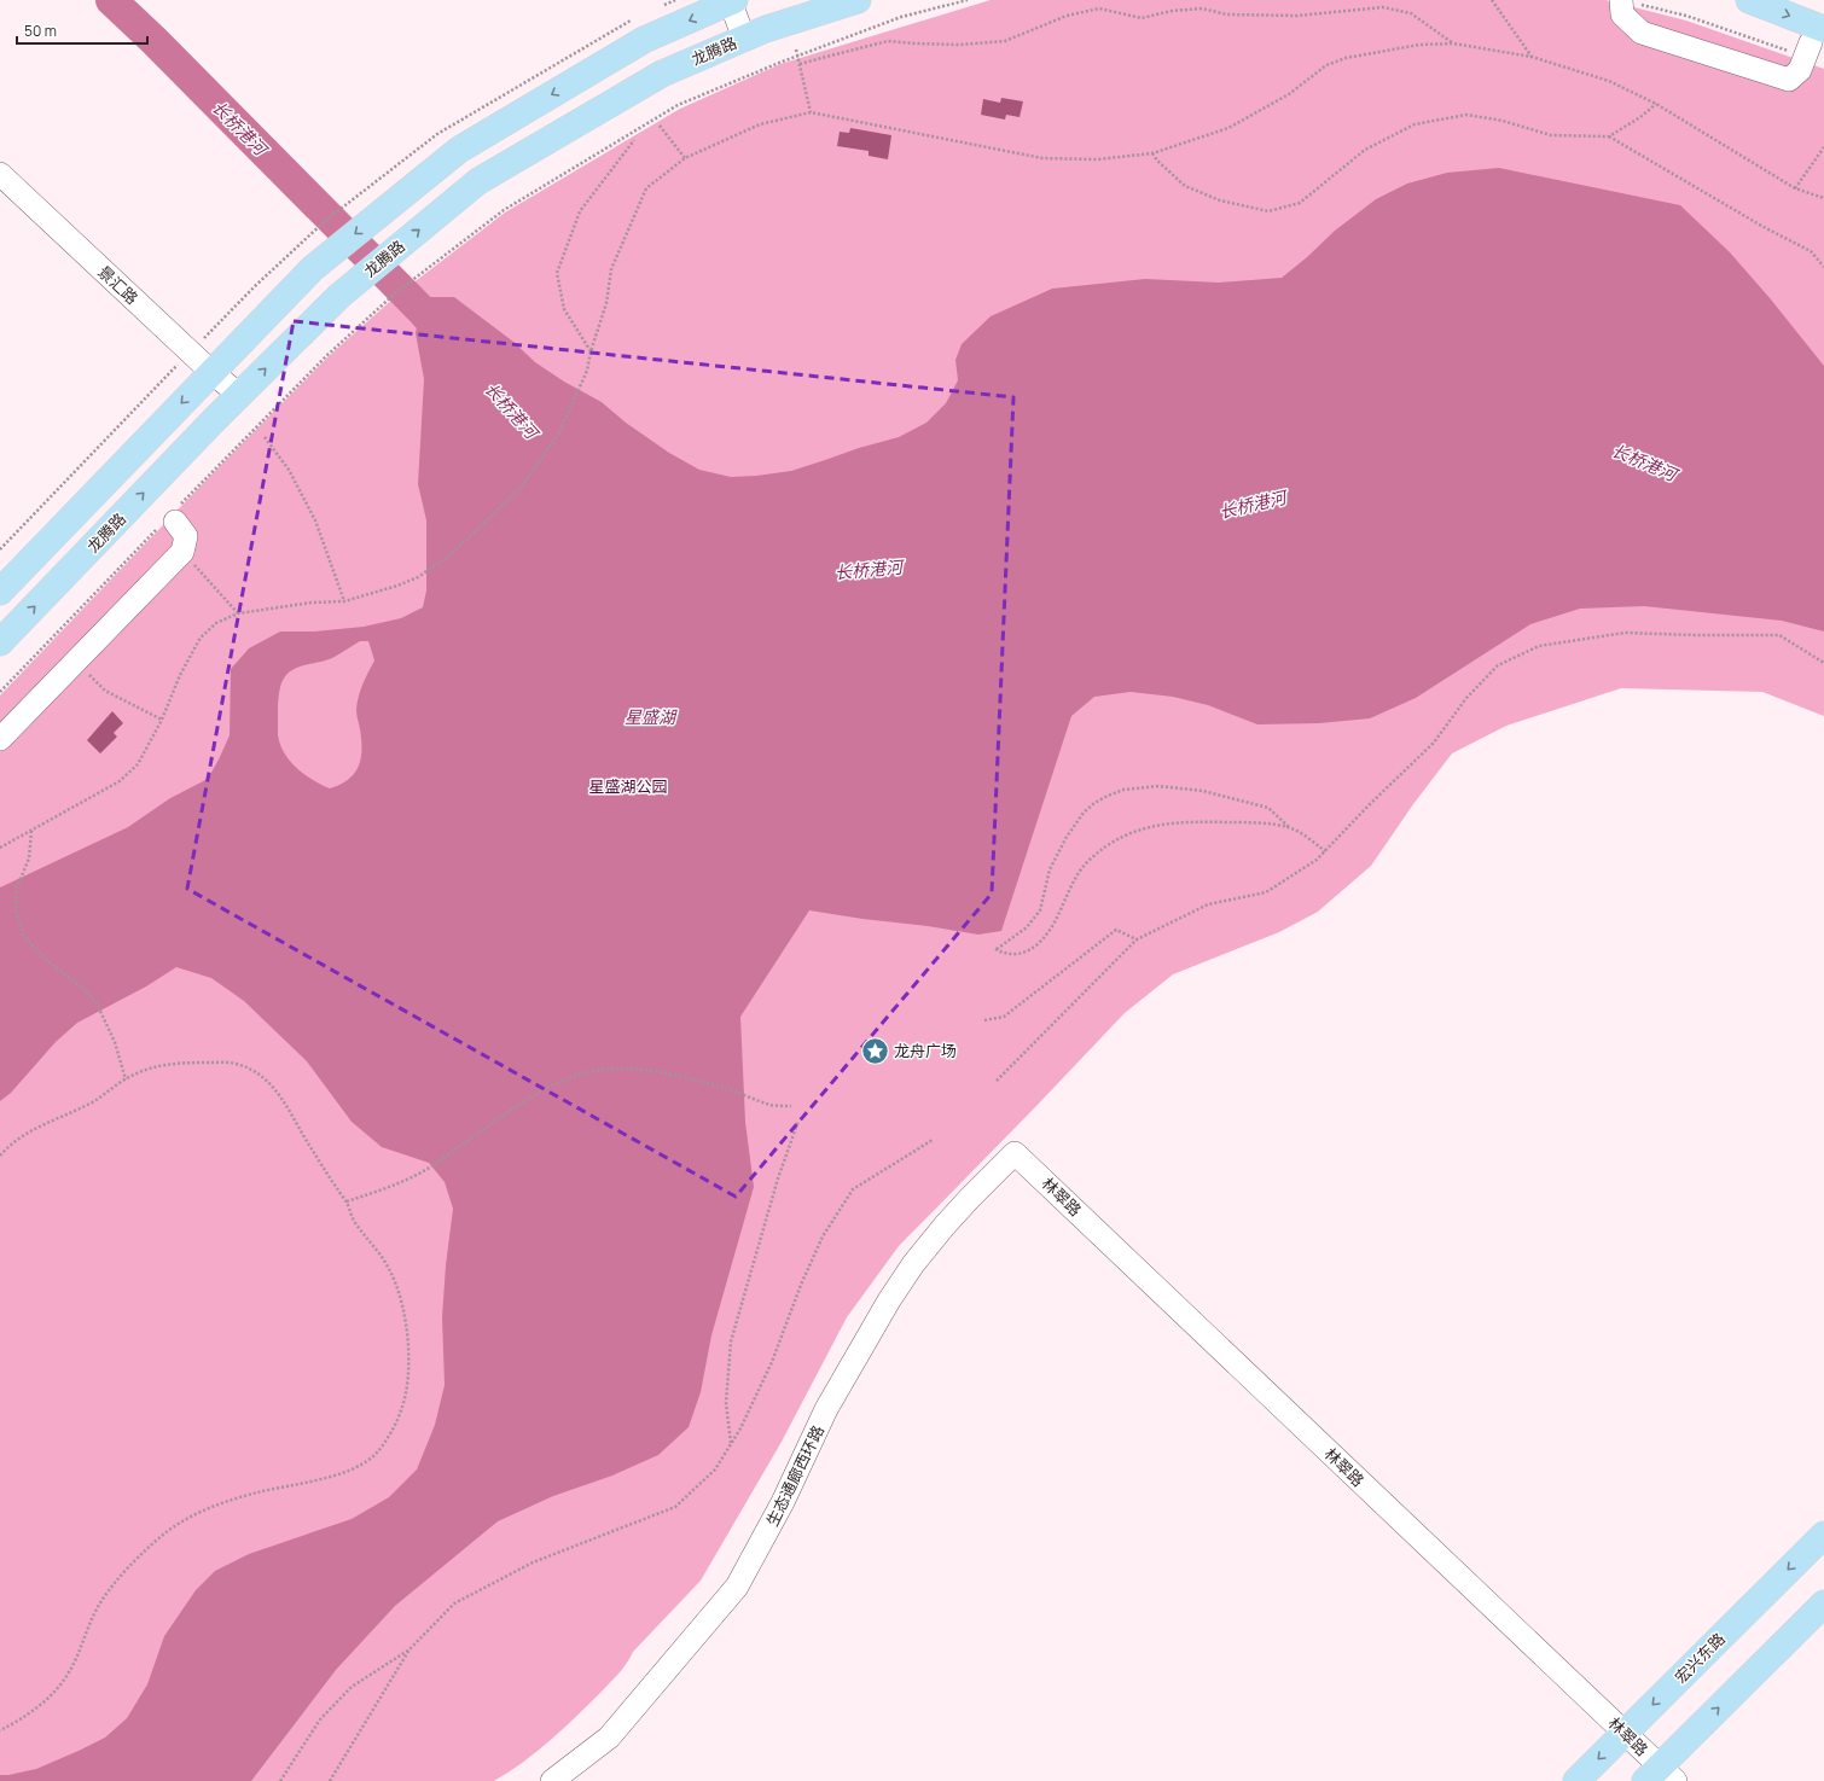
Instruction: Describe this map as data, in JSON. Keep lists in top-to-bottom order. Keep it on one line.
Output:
{"streets":{"main road":["龙腾路","宏兴东路"],"street":["景汇路","林翠路","生态通廊西环路"]},"crossings":[["龙腾路","景汇路"],["林翠路","生态通廊西环路"],["林翠路","宏兴东路"]],"water":["长桥港河","星盛湖"],"parks":["星盛湖公园"],"places":{"place":["龙舟广场"]},"scale_bar":"50 m"}
